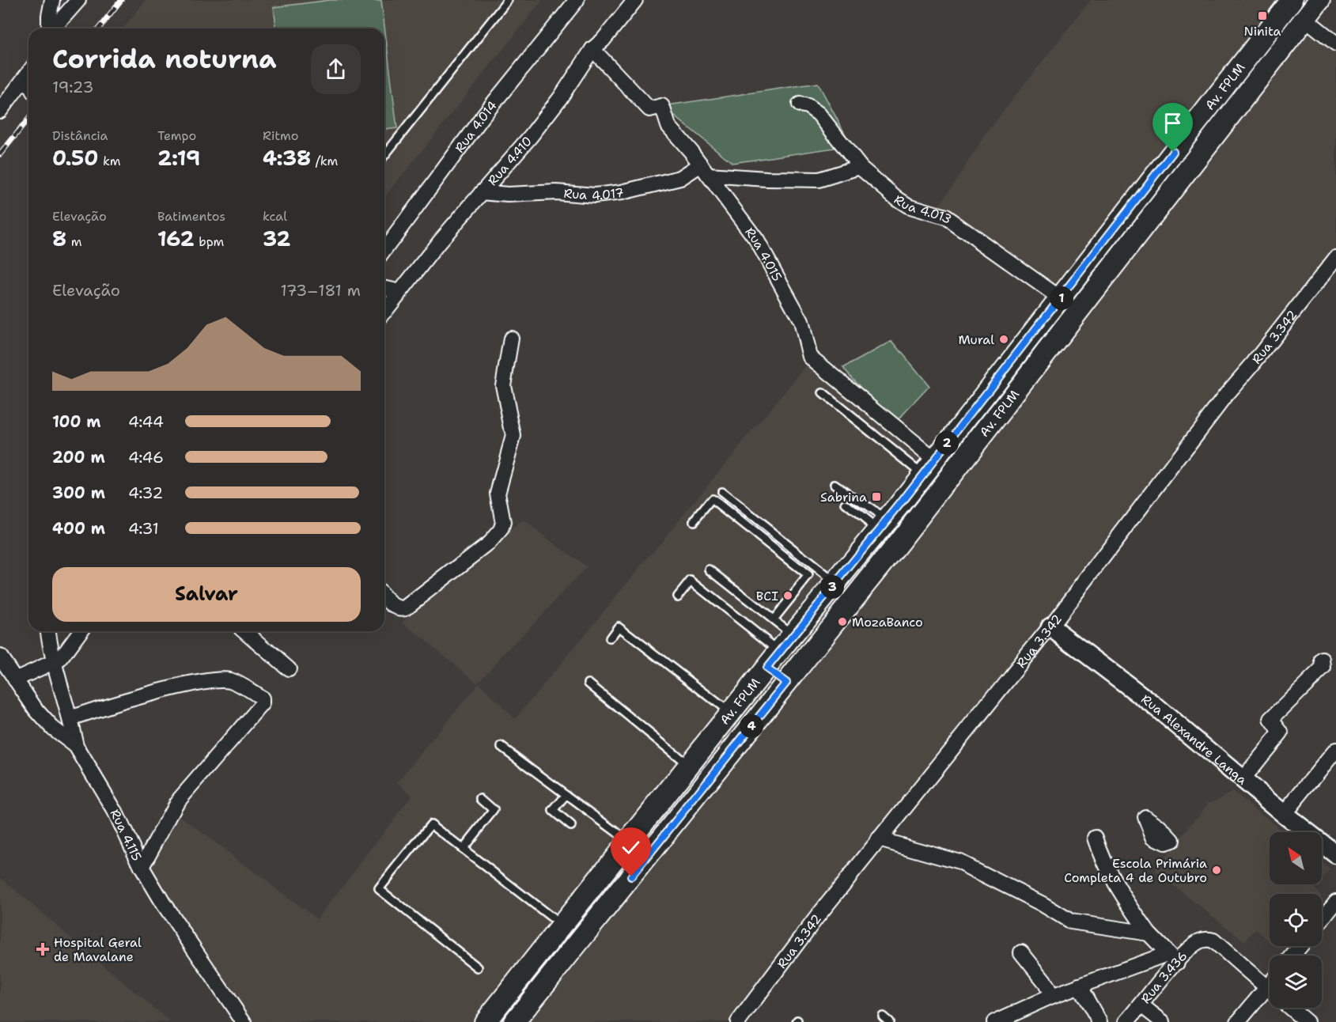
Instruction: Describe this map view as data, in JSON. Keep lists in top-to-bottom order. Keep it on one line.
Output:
{"streets":{"main road":["Av. FPLM"],"street":["Rua 4.014","Rua 4.410","Rua 4.017","Rua 4.013","Rua 4.015","Rua 3.342","Rua Alexandre Langa","Rua 4.115","Rua 3.436"]},"crossings":[["Av. FPLM","Rua 4.013"],["Av. FPLM","Rua 4.015"],["Rua 4.410","Rua 4.017"],["Rua 4.410","Rua 4.015"],["Rua 4.017","Rua 4.015"],["Rua 3.342","Rua Alexandre Langa"]],"places":{"transit":["Ninita","Sabrina"],"other":["Mural","BCI","MozaBanco","Escola Primária Completa 4 de Outubro"],"health":["Hospital Geral de Mavalane"]},"north":"top left","page":{"heading":["Corrida noturna","19:23"],"stats":[["Distância","0.50 km"],["Tempo","2:19"],["Ritmo","4:38 /km"],["Elevação","8 m"],["Batimentos","162 bpm"],["kcal","32"]],"chart":["Elevação","173–181 m"],"pins":["1","2","3","4"],"list":[{"name":"100 m","note":"4:44"},{"name":"200 m","note":"4:46"},{"name":"300 m","note":"4:32"},{"name":"400 m","note":"4:31"}],"buttons":"Salvar"}}
